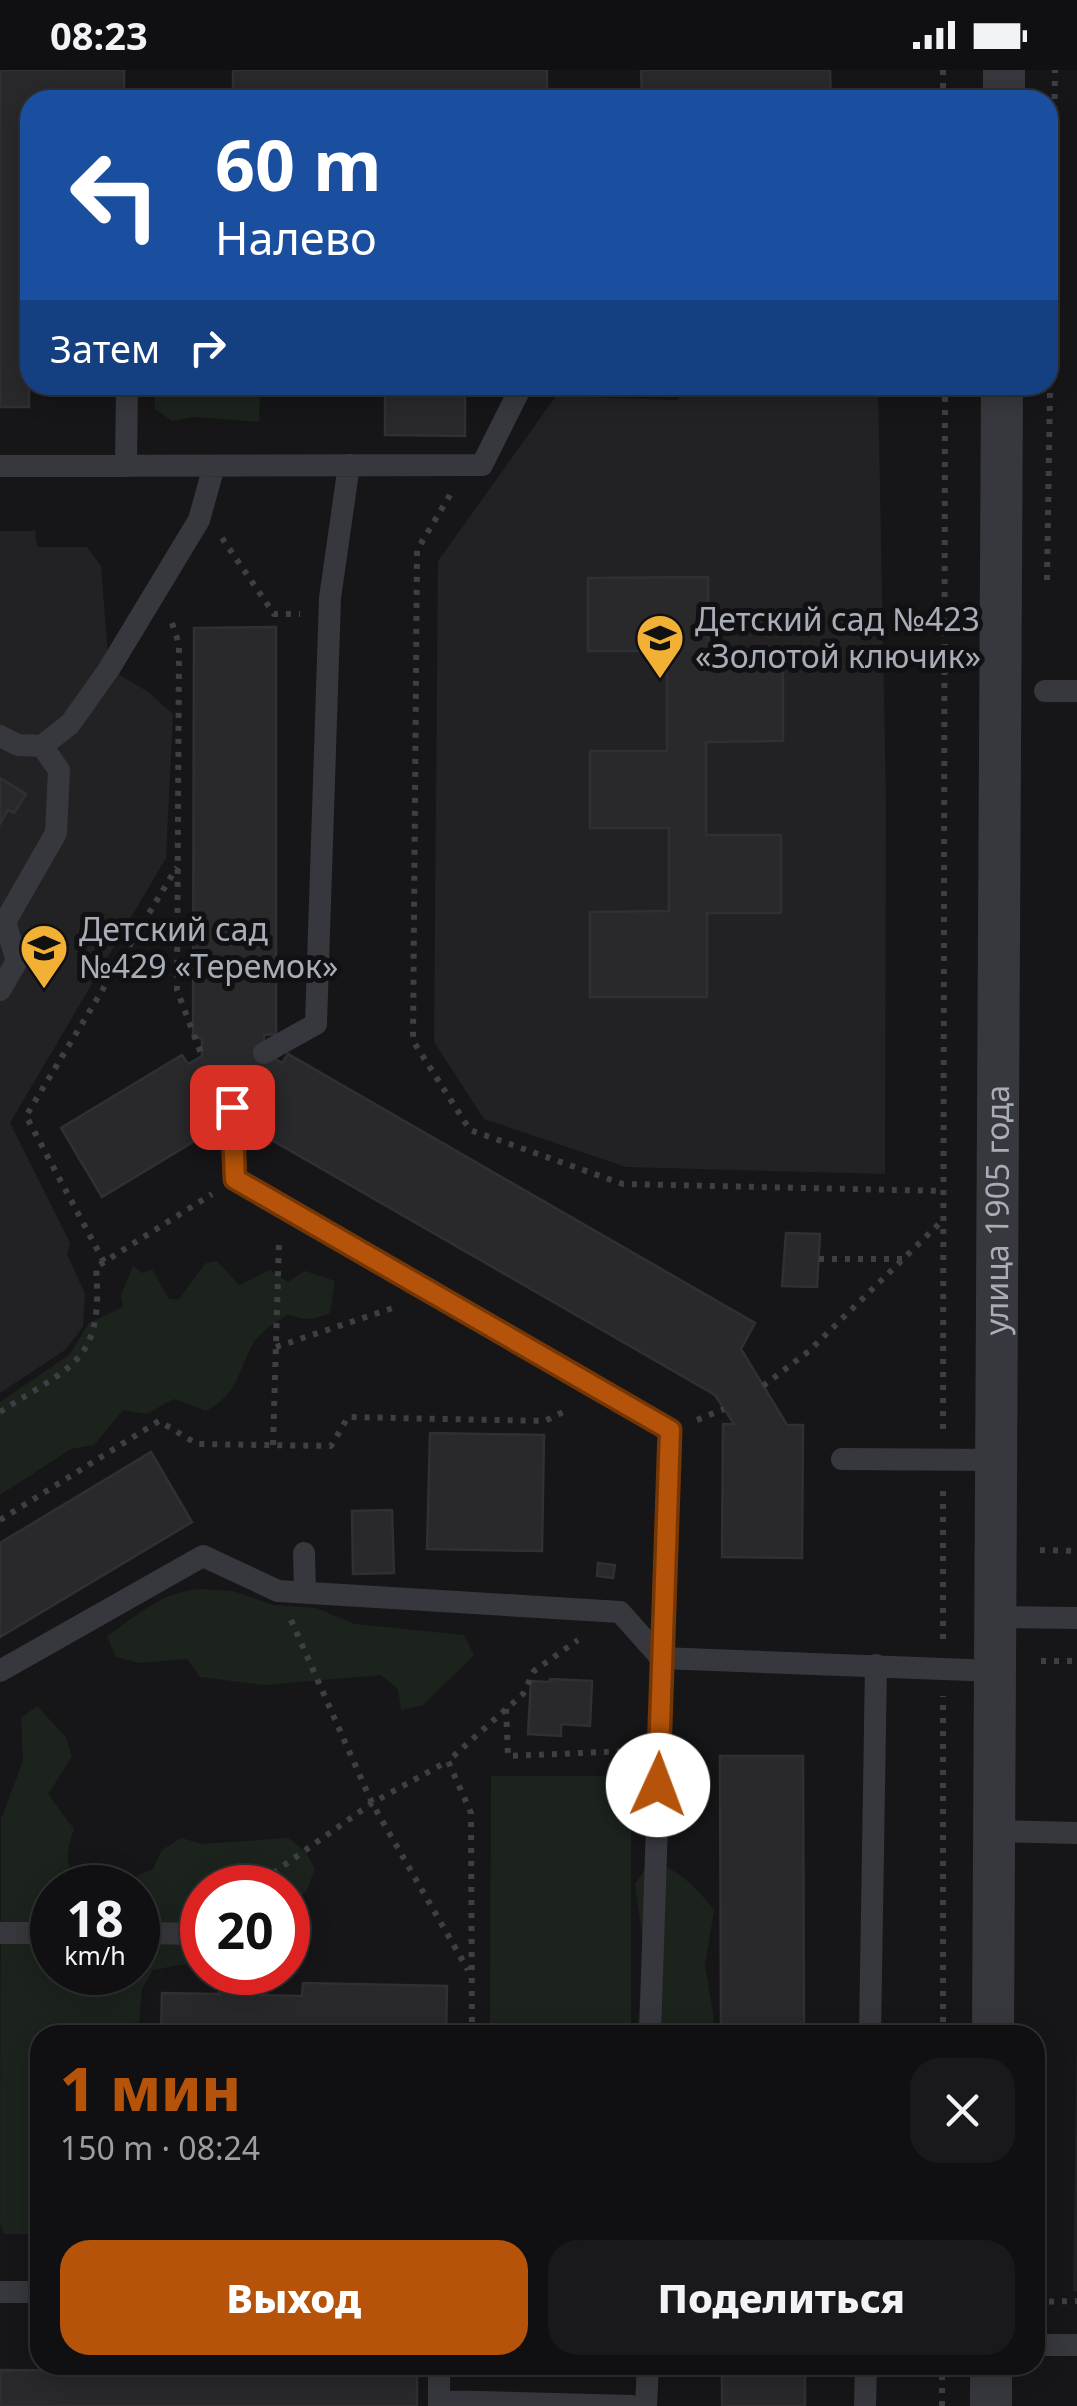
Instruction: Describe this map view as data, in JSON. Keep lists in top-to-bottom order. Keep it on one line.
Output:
{"streets":{"street":["улица 1905 года"]},"places":{"school or university":["Детский сад №423 «Золотой ключик»","Детский сад №429 «Теремок»"]},"page":{"status":"08:23","turn":["60 m","Налево"],"then":"Затем","speed":"18 km/h","limit":"20","heading":["1 мин","150 m · 08:24"],"buttons":["Выход","Поделиться"]}}
